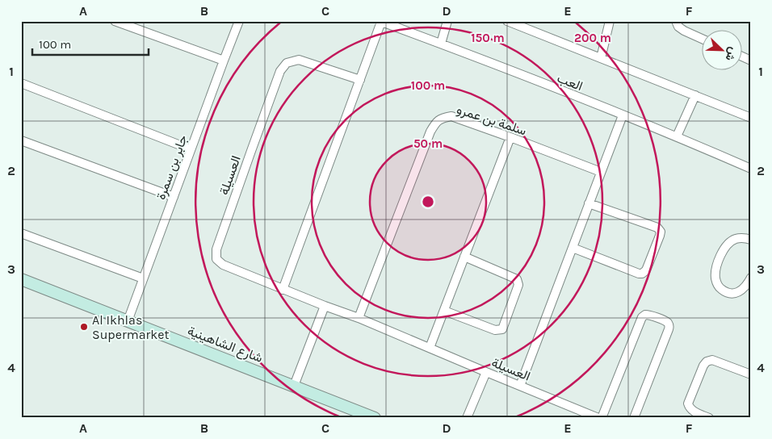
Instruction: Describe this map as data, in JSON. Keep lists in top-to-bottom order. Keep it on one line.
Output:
{"streets":{"street":["العب","سلمة بن عمرو","جابر بن سمرة","العسيلة","شارع الشاهينية"]},"crossings":[["سلمة بن عمرو","العسيلة"],["جابر بن سمرة","شارع الشاهينية"]],"places":["Al Ikhlas Supermarket"],"scale_bar":"100 m","north":"bottom right","grid":{"columns":["A","B","C","D","E","F"],"rows":["1","2","3","4"]},"rings":["200 m","150 m","100 m","50 m"]}
